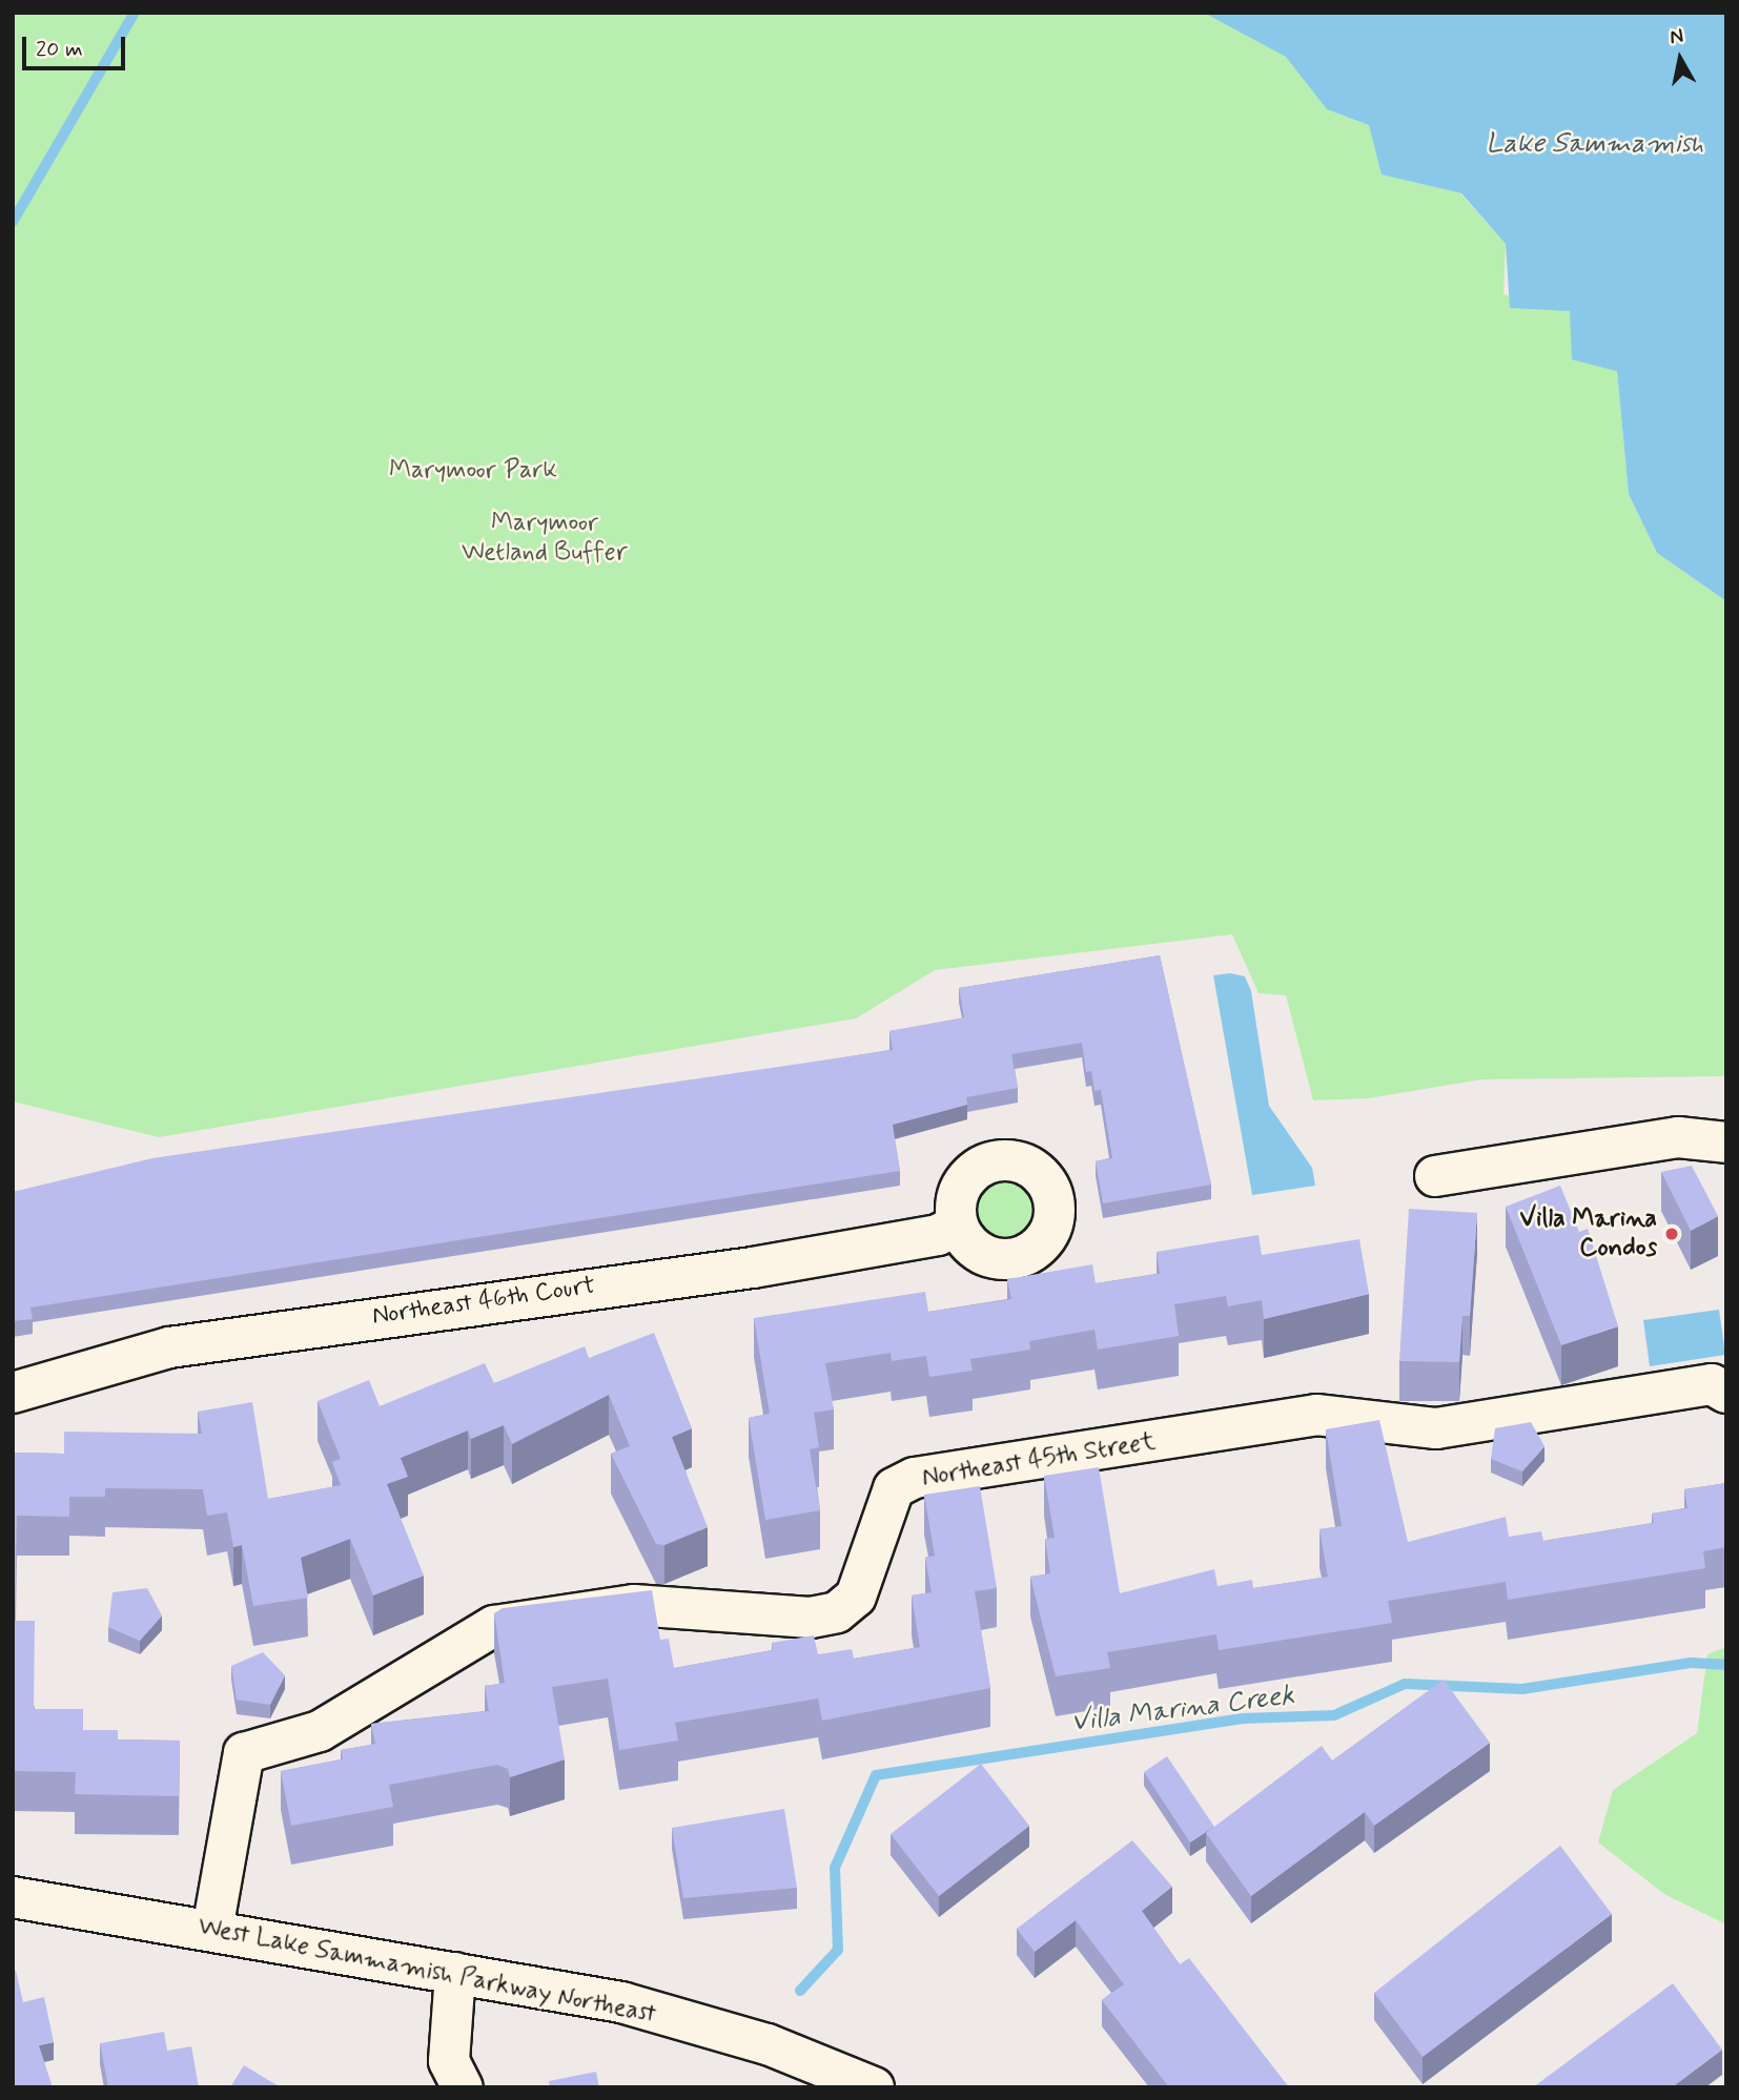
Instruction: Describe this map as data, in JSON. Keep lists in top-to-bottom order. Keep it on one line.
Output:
{"streets":{"street":["Northeast 46th Court","Northeast 45th Street","West Lake Sammamish Parkway Northeast"]},"crossings":[["Northeast 45th Street","West Lake Sammamish Parkway Northeast"]],"water":["Lake Sammamish","Villa Marina Creek"],"parks":["Marymoor Park","Marymoor Wetland Buffer"],"places":["Villa Marina Condos"],"scale_bar":"20 m","north":"top"}
